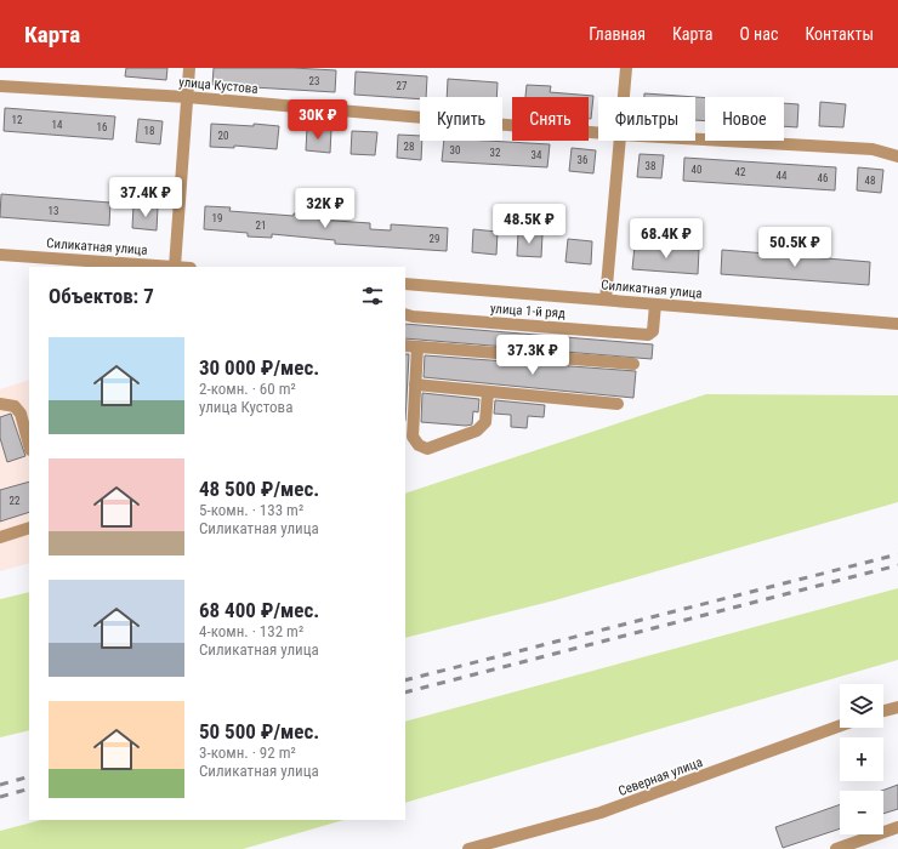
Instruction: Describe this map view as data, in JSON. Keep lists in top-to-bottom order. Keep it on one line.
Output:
{"streets":{"street":["улица Кустова","Силикатная улица","улица 1-й ряд","Северная улица"]},"crossings":[["Силикатная улица","улица 1-й ряд"]],"house_numbers":["23","27","12","14","16","18","20","28","30","32","34","36","38","40","42","44","46","48","13","19","21","29","22"],"page":{"header":"Карта","nav":["Главная","Карта","О нас","Контакты"],"chip":["Купить","Снять","Фильтры","Новое"],"price":["30K ₽","37.4K ₽","32K ₽","48.5K ₽","68.4K ₽","50.5K ₽","37.3K ₽"],"heading":"Объектов: 7","list":[{"name":"30 000 ₽/мес.","note":"2-комн. · 60 m² · улица Кустова"},{"name":"48 500 ₽/мес.","note":"5-комн. · 133 m² · Силикатная улица"},{"name":"68 400 ₽/мес.","note":"4-комн. · 132 m² · Силикатная улица"},{"name":"50 500 ₽/мес.","note":"3-комн. · 92 m² · Силикатная улица"}],"map_buttons":["+","−"]}}
